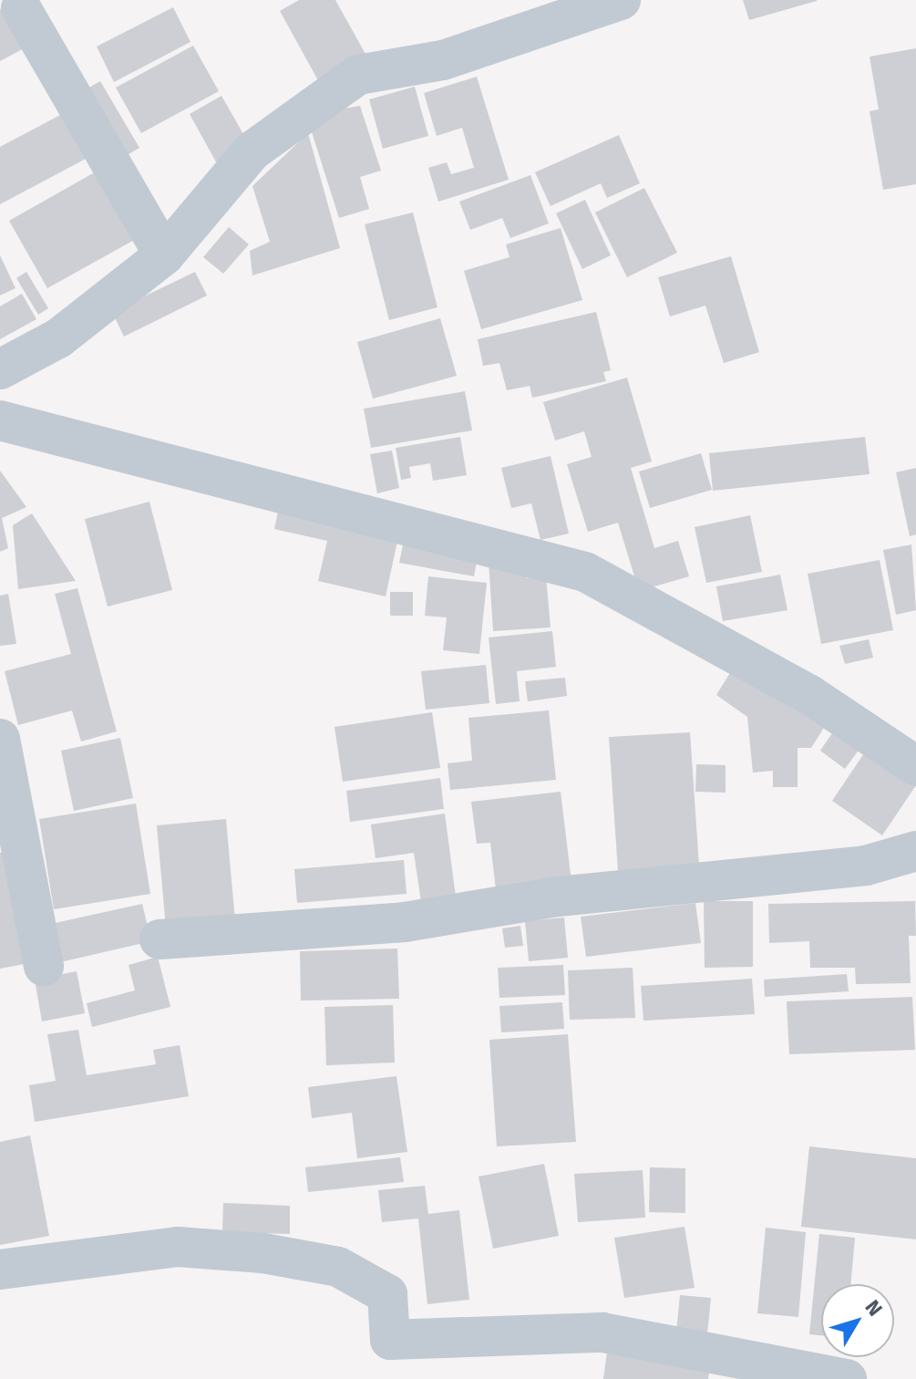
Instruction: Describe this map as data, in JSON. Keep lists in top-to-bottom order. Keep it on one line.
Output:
{"north":"top right"}
